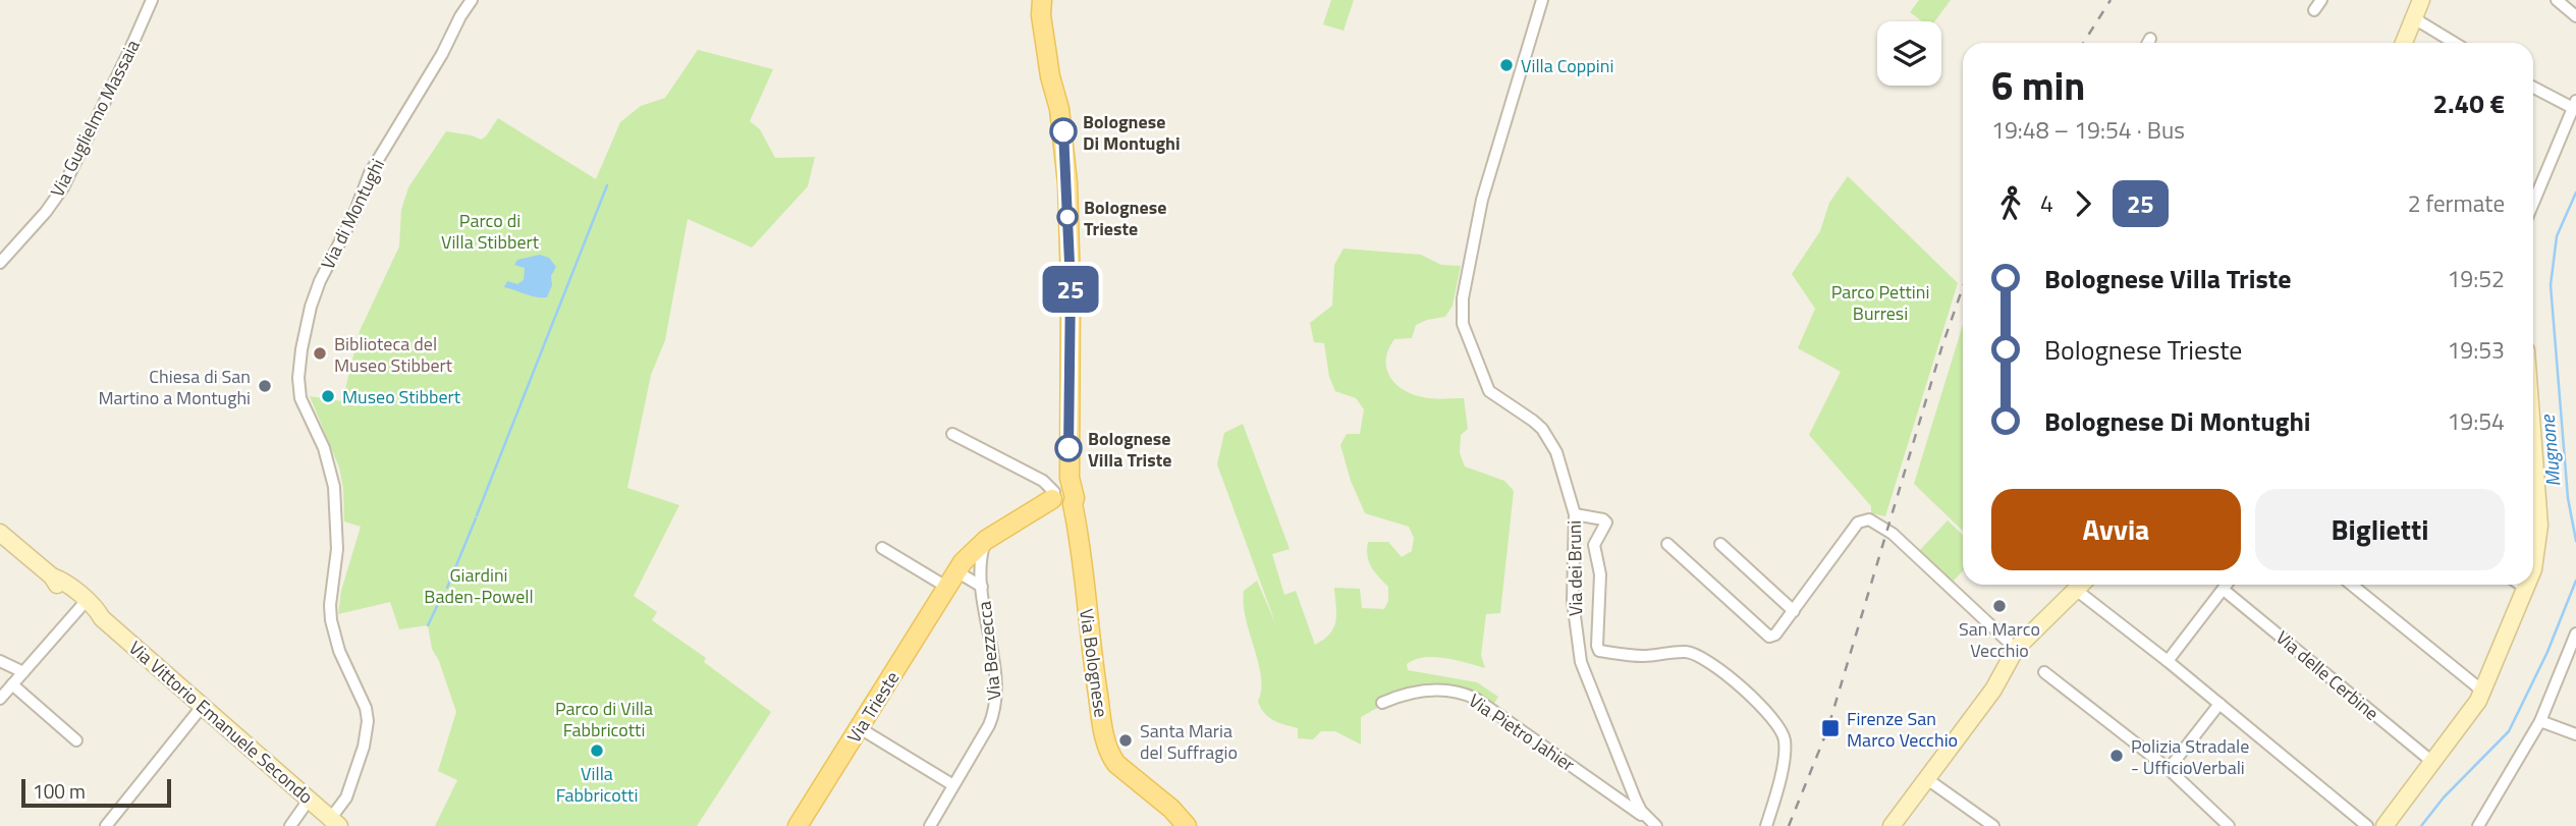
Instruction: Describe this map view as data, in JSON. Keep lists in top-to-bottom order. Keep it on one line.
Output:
{"streets":{"main road":["Via Bolognese","Via Trieste"],"street":["Via Guglielmo Massaia","Via di Montughi","Via dei Bruni","Via Bezzecca","Via delle Cerbine","Via Vittorio Emanuele Secondo","Via Pietro Jahier"]},"crossings":[["Via di Montughi","Via Vittorio Emanuele Secondo"],["Via dei Bruni","Via Pietro Jahier"],["Via Bezzecca","Via Trieste"],["Via Bolognese","Via Trieste"]],"water":["Mugnone"],"parks":["Parco di Villa Stibbert","Parco Pettini Burresi","Giardini Baden-Powell","Parco di Villa Fabbricotti"],"places":{"other":["Villa Coppini","Bolognese Di Montughi","Bolognese Trieste","Biblioteca del Museo Stibbert","Chiesa di San Martino a Montughi","Museo Stibbert","Bolognese Villa Triste","San Marco Vecchio","Santa Maria del Suffragio","Villa Fabbricotti","Polizia Stradale - UfficioVerbali"],"transit":["Firenze San Marco Vecchio"]},"lines":["bus line 25"],"scale_bar":"100 m","page":{"on_map":"25","heading":["6 min","19:48 – 19:54 · Bus","2.40 €"],"legs":["4","25","2 fermate"],"list":[{"name":"Bolognese Villa Triste","value":"19:52"},{"name":"Bolognese Trieste","value":"19:53"},{"name":"Bolognese Di Montughi","value":"19:54"}],"buttons":["Avvia","Biglietti"],"scale":"100 m"}}
